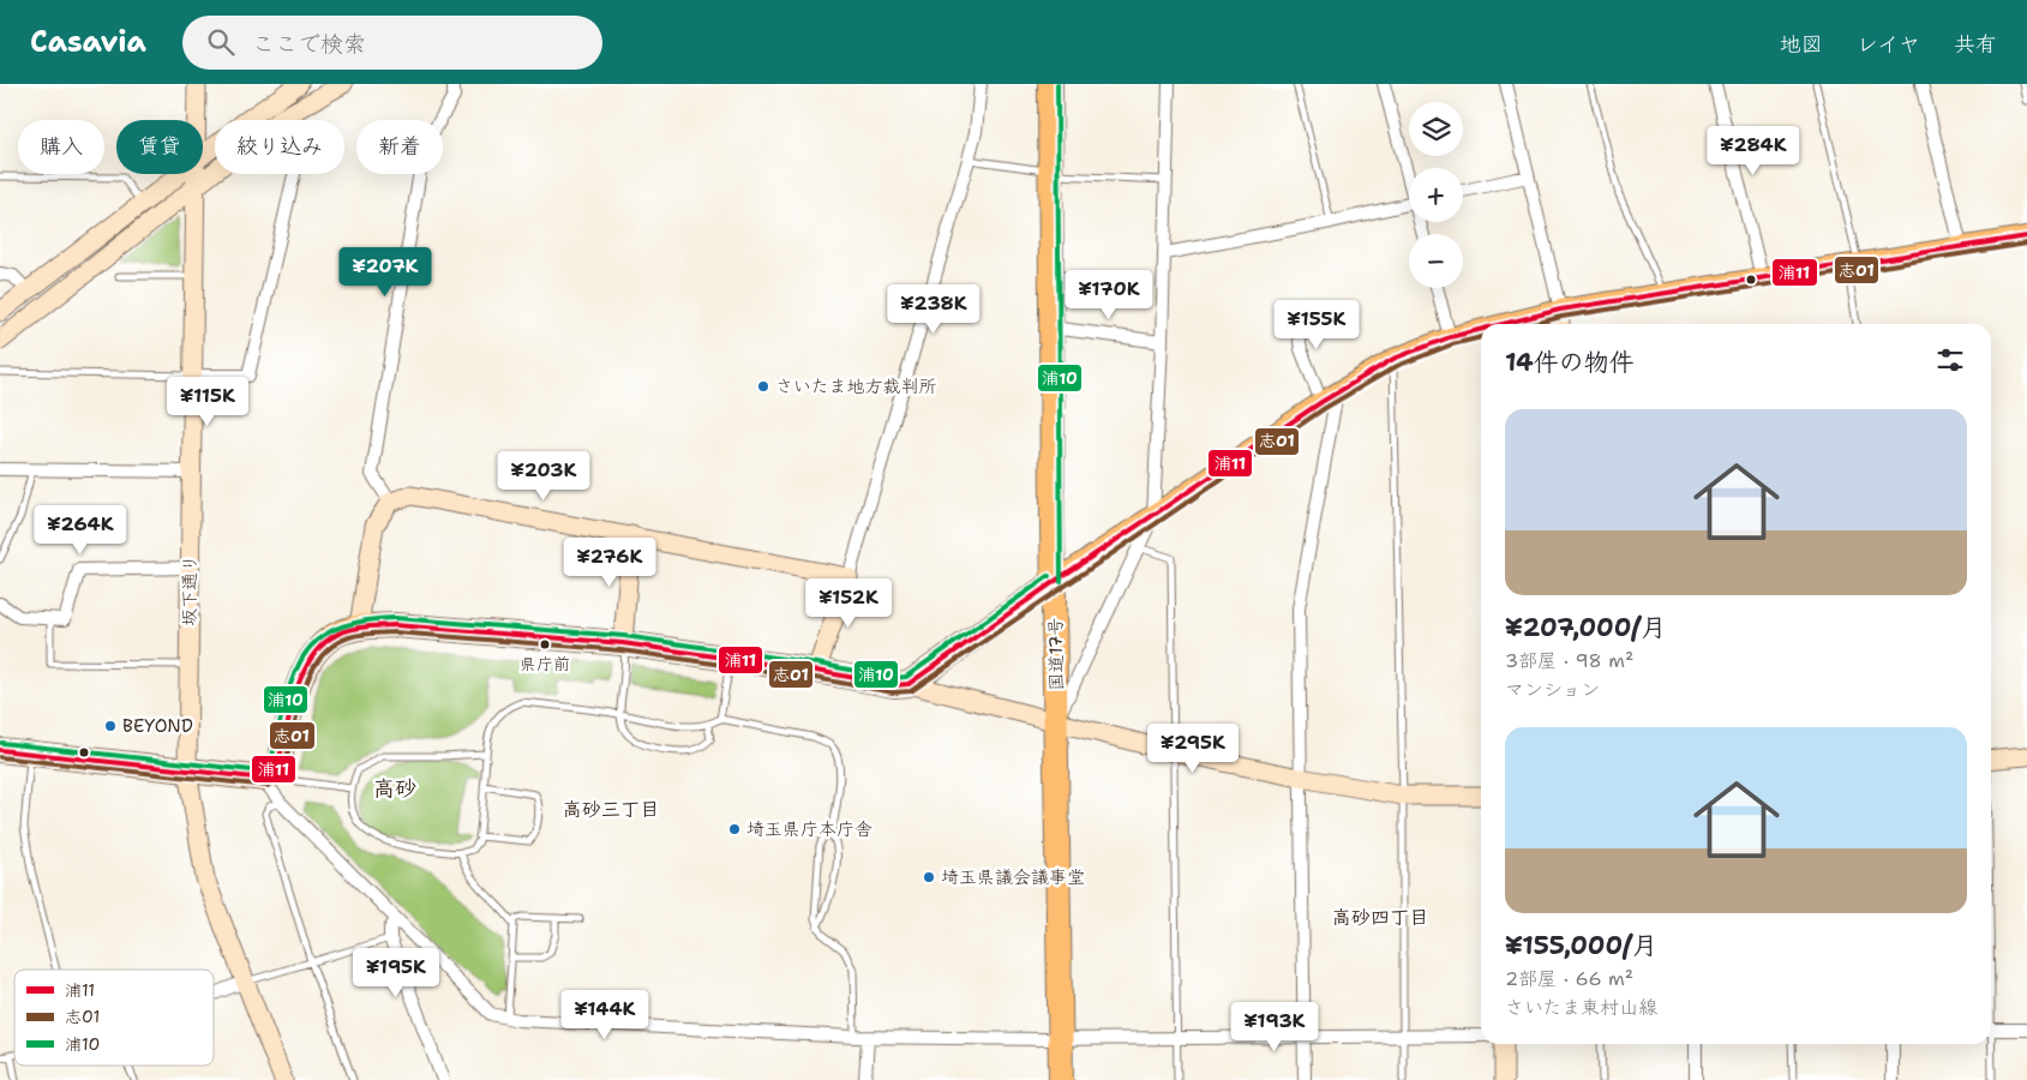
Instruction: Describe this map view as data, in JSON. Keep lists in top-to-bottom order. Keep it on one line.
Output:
{"streets":{"highway":["国道17号"],"street":["坂下通り"]},"districts":["高砂","高砂三丁目","高砂四丁目"],"places":["さいたま地方裁判所","県庁前","BEYOND","埼玉県庁本庁舎","埼玉県議会議事堂"],"lines":["transit line 浦10","transit line 浦11","transit line 志01"],"legend":["浦11","志01","浦10"],"page":{"header":"Casavia","search":"ここで検索","nav":["地図","レイヤ","共有"],"map_buttons":["+","−"],"chip":["購入","賃貸","絞り込み","新着"],"price":["¥284K","¥207K","¥170K","¥238K","¥155K","¥115K","¥203K","¥264K","¥276K","¥152K","¥295K","¥195K","¥144K","¥193K"],"heading":"14件の物件","list":[{"name":"¥207,000/月","note":"3部屋 · 98 m² · マンション"},{"name":"¥155,000/月","note":"2部屋 · 66 m² · さいたま東村山線"}]}}
